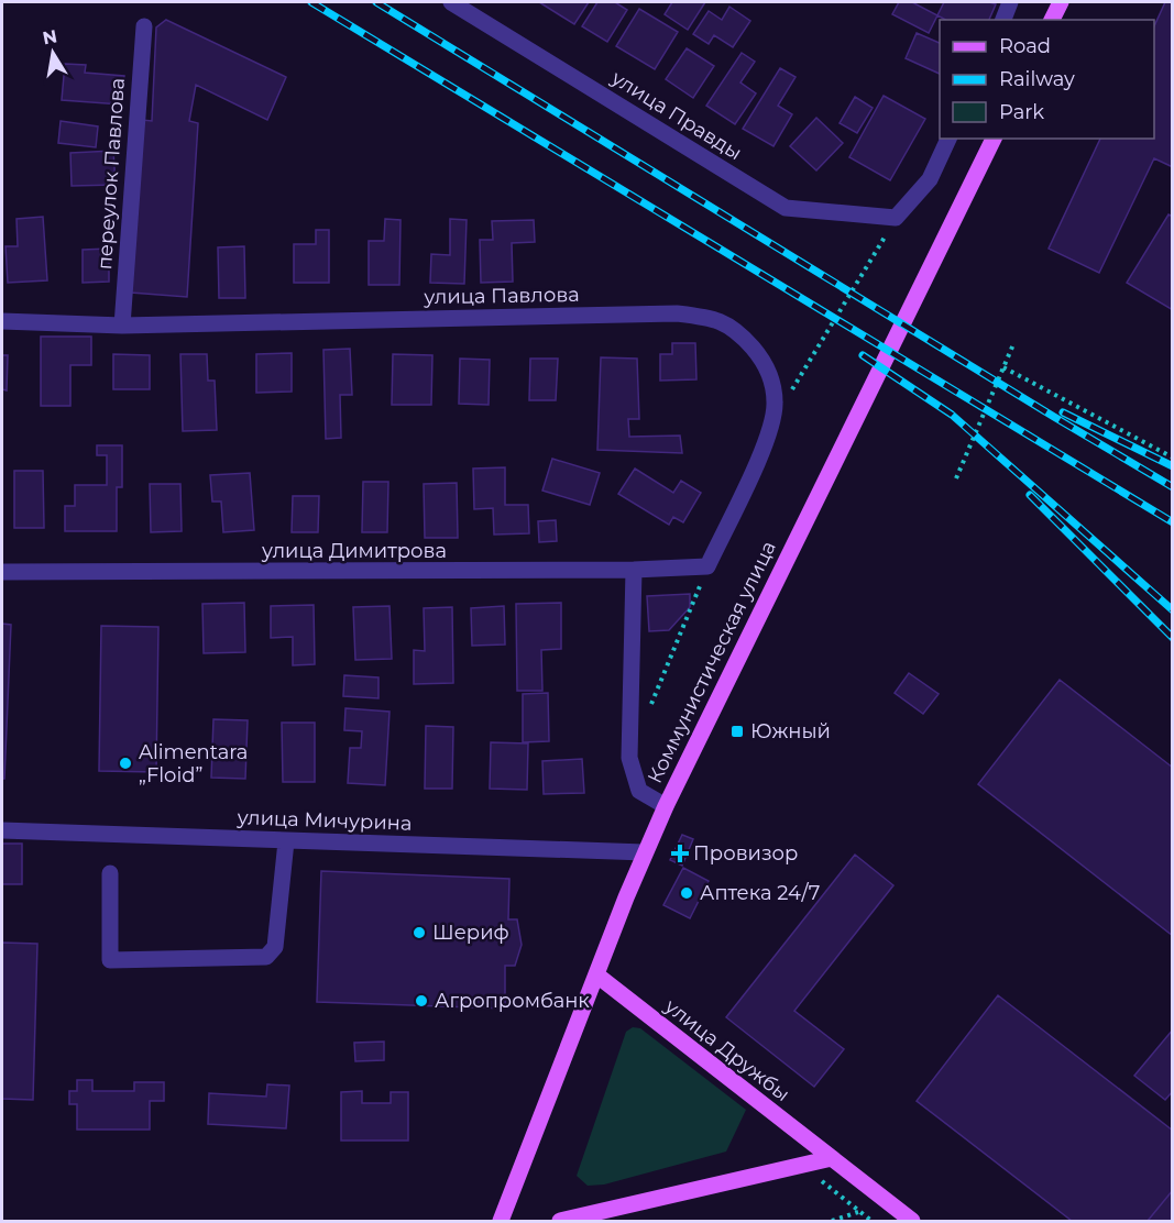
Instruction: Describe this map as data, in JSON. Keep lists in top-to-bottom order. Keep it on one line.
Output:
{"streets":{"main road":["Коммунистическая улица","улица Дружбы"],"street":["улица Правды","переулок Павлова","улица Павлова","улица Димитрова","улица Мичурина"]},"crossings":[["переулок Павлова","улица Павлова"],["улица Павлова","улица Димитрова"],["Коммунистическая улица","улица Мичурина"],["Коммунистическая улица","улица Дружбы"]],"places":{"transit":["Южный"],"other":["Alimentara „Floid”","Аптека 24/7","Шериф","Агропромбанк"],"health":["Провизор"]},"legend":["Road","Railway","Park"],"north":"top"}
